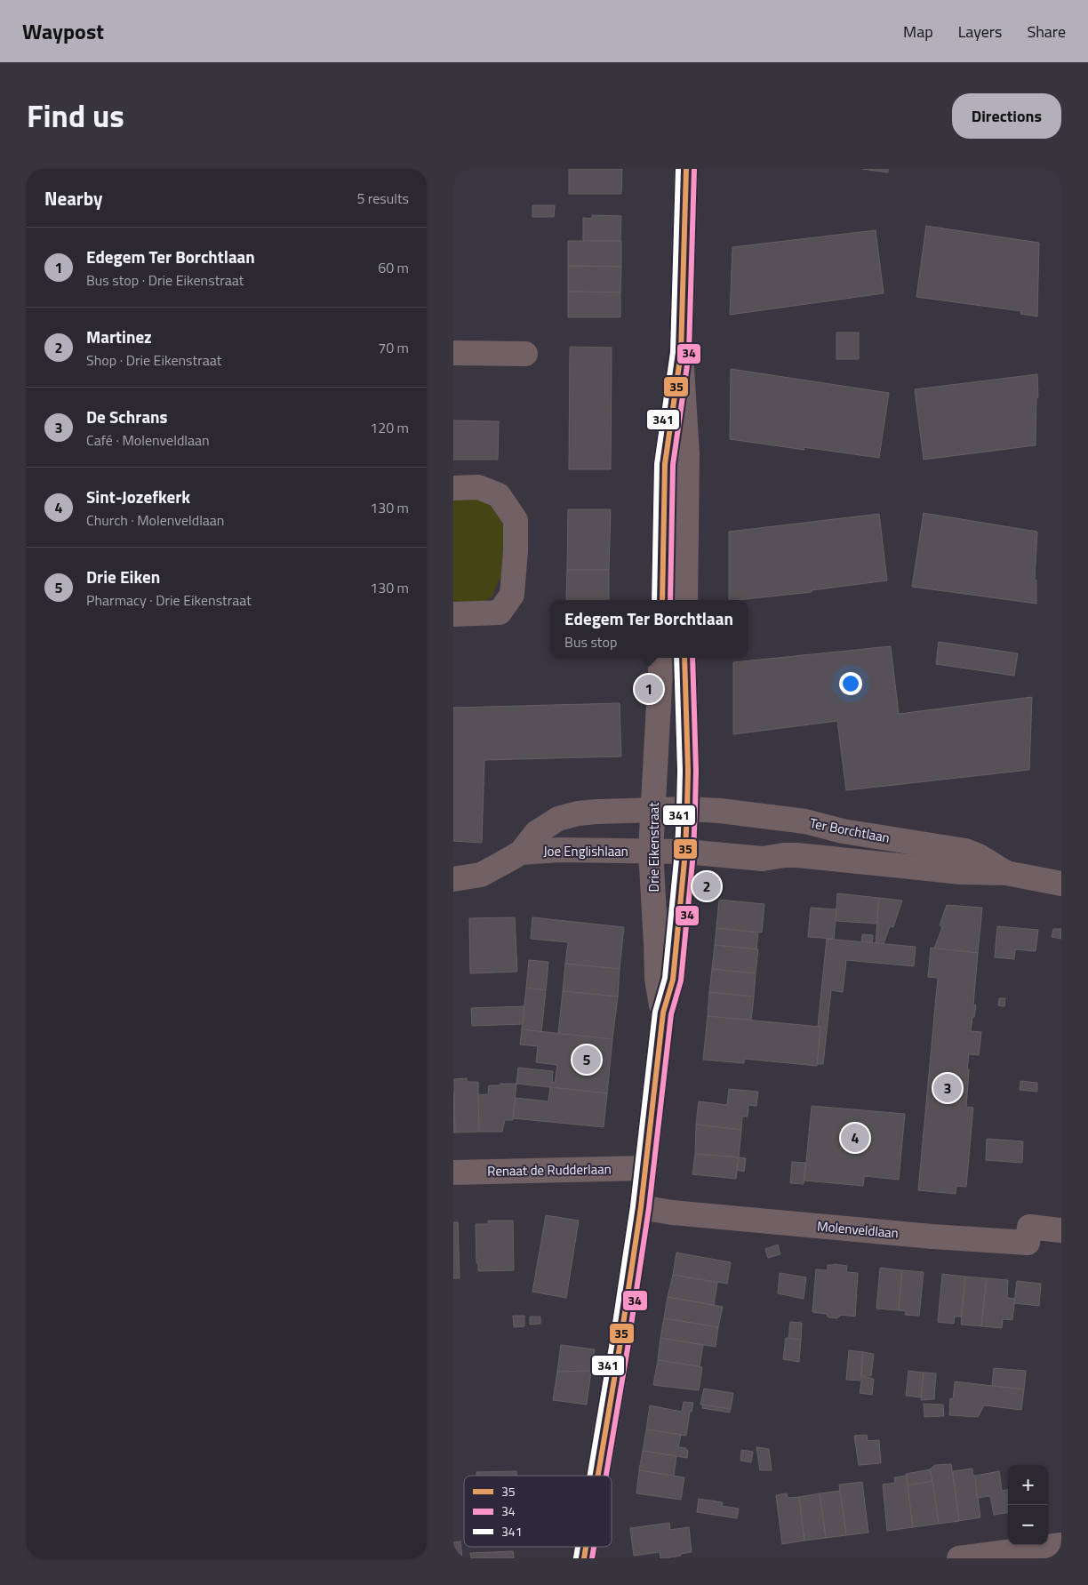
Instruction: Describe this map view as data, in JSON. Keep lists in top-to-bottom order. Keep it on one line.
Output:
{"streets":{"street":["Ter Borchtlaan","Drie Eikenstraat","Joe Englishlaan","Renaat de Rudderlaan","Molenveldlaan"]},"crossings":[["Ter Borchtlaan","Drie Eikenstraat"],["Ter Borchtlaan","Joe Englishlaan"],["Drie Eikenstraat","Joe Englishlaan"],["Drie Eikenstraat","Renaat de Rudderlaan"],["Drie Eikenstraat","Molenveldlaan"]],"lines":["transit line 35","transit line 34","transit line 341"],"legend":["35","34","341"],"page":{"header":"Waypost","nav":["Map","Layers","Share"],"title":"Find us","buttons":"Directions","heading":["Nearby","5 results"],"list":[{"mark":"1","name":"Edegem Ter Borchtlaan","note":"Bus stop · Drie Eikenstraat","value":"60 m"},{"mark":"2","name":"Martinez","note":"Shop · Drie Eikenstraat","value":"70 m"},{"mark":"3","name":"De Schrans","note":"Café · Molenveldlaan","value":"120 m"},{"mark":"4","name":"Sint-Jozefkerk","note":"Church · Molenveldlaan","value":"130 m"},{"mark":"5","name":"Drie Eiken","note":"Pharmacy · Drie Eikenstraat","value":"130 m"}],"popup":["Edegem Ter Borchtlaan","Bus stop"],"pins":["1","2","5","3","4"],"map_buttons":["+","−"]}}
